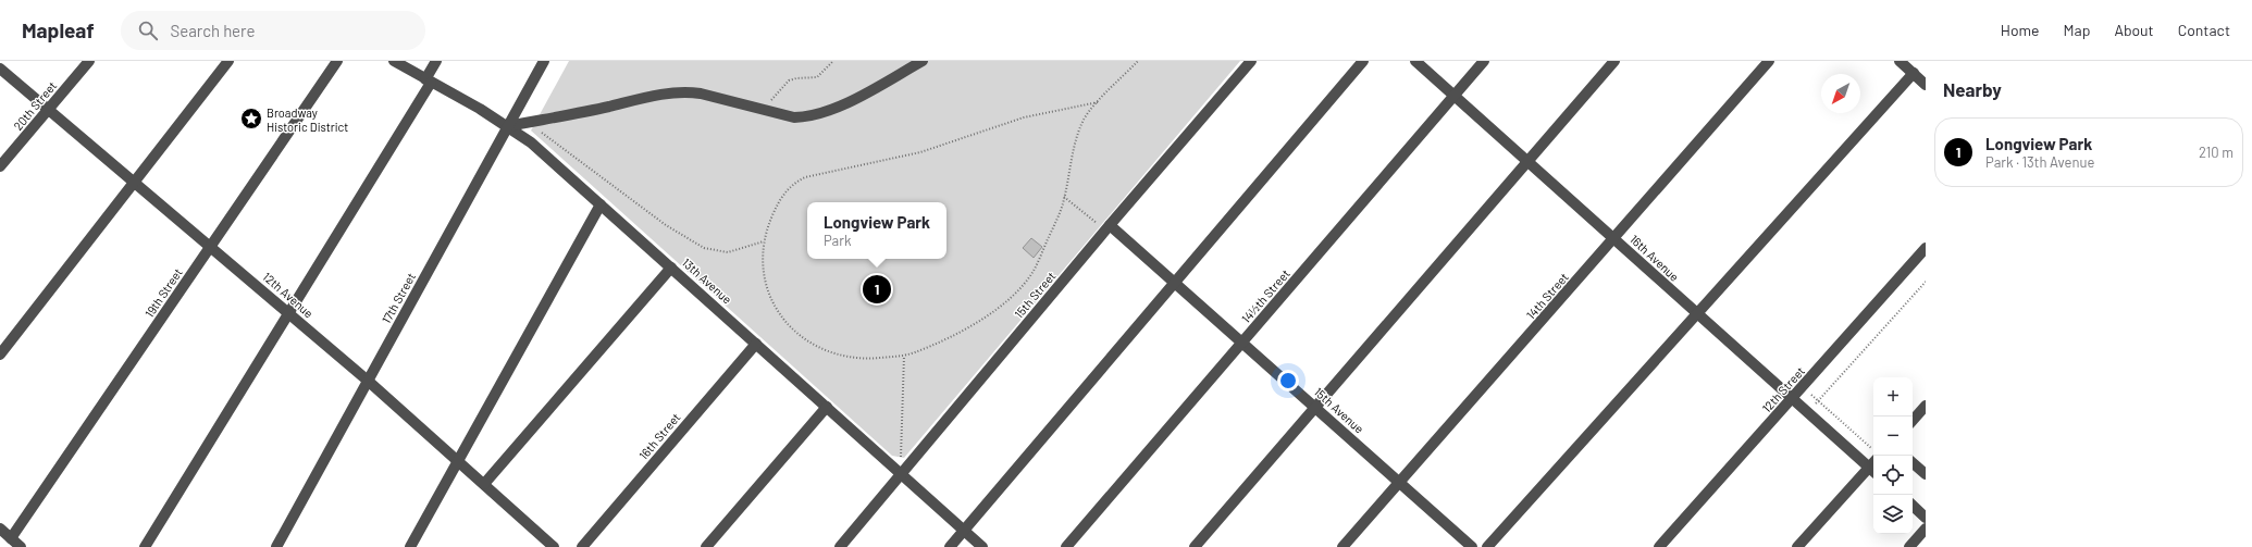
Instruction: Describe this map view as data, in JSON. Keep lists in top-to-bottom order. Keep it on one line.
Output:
{"streets":{"street":["20th Street","16th Avenue","13th Avenue","19th Street","12th Avenue","15th Street","14½th Street","14th Street","17th Street","12th Street","15th Avenue","16th Street"]},"crossings":[["20th Street","12th Avenue"],["16th Avenue","14½th Street"],["16th Avenue","14th Street"],["16th Avenue","12th Street"],["13th Avenue","15th Street"],["13th Avenue","17th Street"],["13th Avenue","16th Street"],["19th Street","12th Avenue"],["12th Avenue","17th Street"],["15th Street","15th Avenue"],["14½th Street","15th Avenue"],["14th Street","15th Avenue"]],"places":{"place":["Broadway Historic District"]},"north":"bottom left","page":{"header":"Mapleaf","search":"Search here","nav":["Home","Map","About","Contact"],"heading":"Nearby","list":[{"mark":"1","name":"Longview Park","note":"Park · 13th Avenue","value":"210 m"}],"popup":["Longview Park","Park"],"pins":"1","map_buttons":["+","−"]}}
